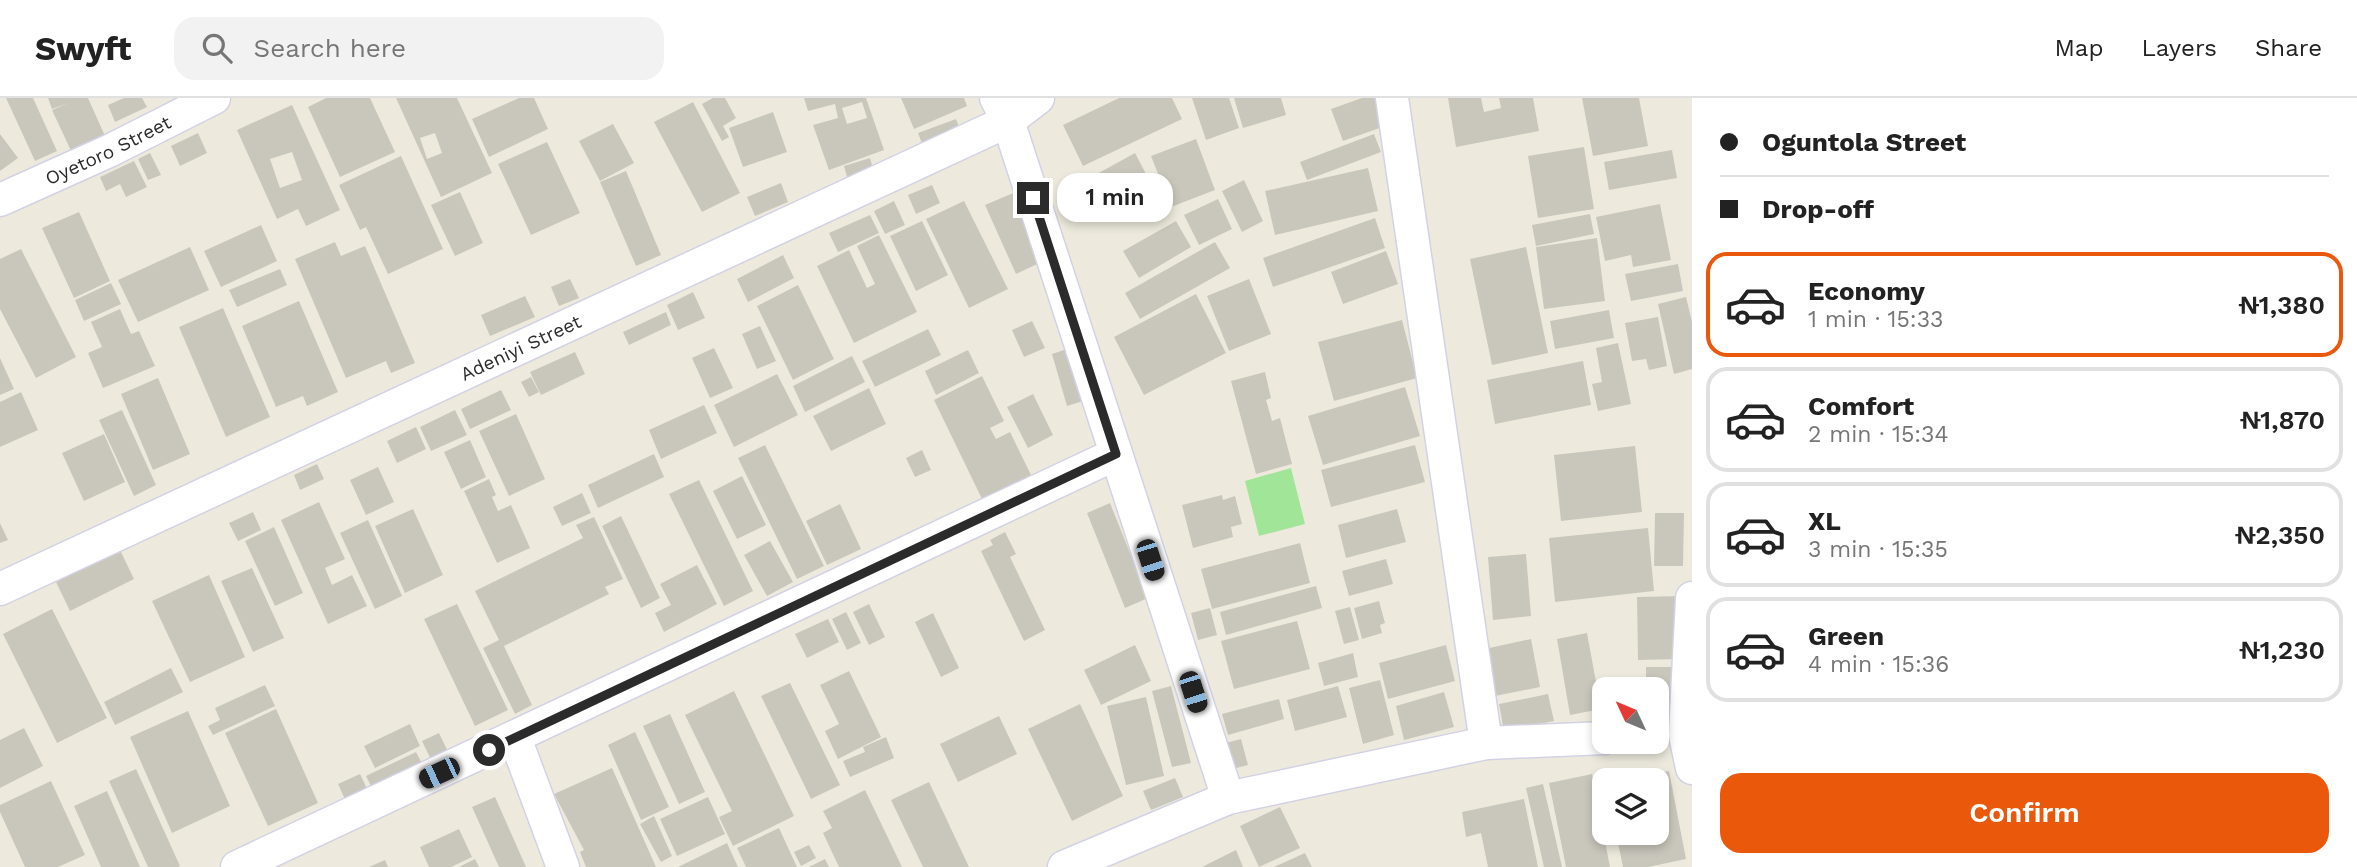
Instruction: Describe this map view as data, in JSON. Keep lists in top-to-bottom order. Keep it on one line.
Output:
{"streets":{"street":["Oyetoro Street","Adeniyi Street"]},"north":"top left","page":{"header":"Swyft","search":"Search here","nav":["Map","Layers","Share"],"banner":["Oguntola Street","Drop-off"],"bubble":"1 min","list":[{"name":"Economy","note":"1 min · 15:33","value":"₦1,380"},{"name":"Comfort","note":"2 min · 15:34","value":"₦1,870"},{"name":"XL","note":"3 min · 15:35","value":"₦2,350"},{"name":"Green","note":"4 min · 15:36","value":"₦1,230"}],"buttons":"Confirm"}}
